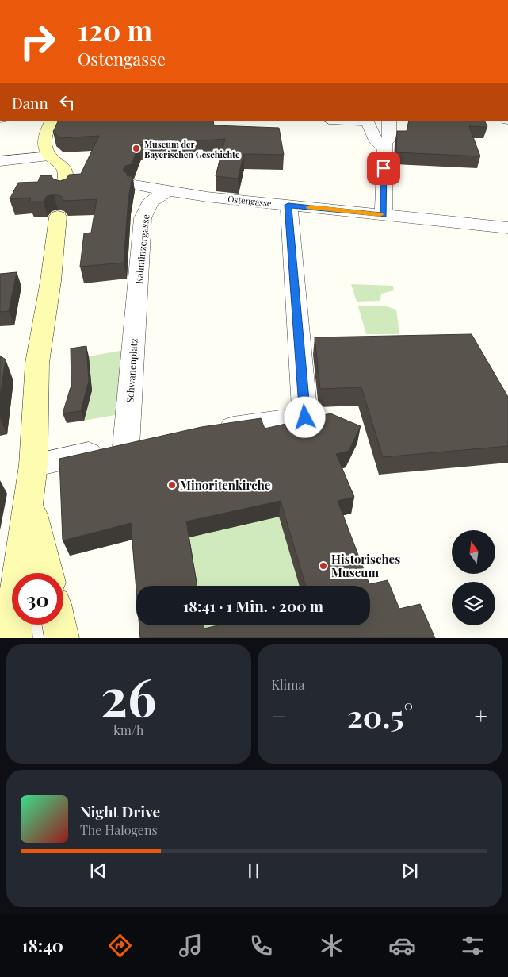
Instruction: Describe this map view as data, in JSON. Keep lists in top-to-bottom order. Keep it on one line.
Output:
{"streets":{"street":["Ostengasse","Kalmünzergasse","Schwanenplatz"]},"crossings":[["Ostengasse","Kalmünzergasse"],["Kalmünzergasse","Schwanenplatz"]],"places":["Museum der Bayerischen Geschichte","Minoritenkirche","Historisches Museum"],"north":"top","page":{"turn":["120 m","Ostengasse"],"then":"Dann","limit":"30","trip":"18:41 · 1 Min. · 200 m","tile":[["26","km/h"],"Klima"],"heat":["−","20.5°","+"],"song":["Night Drive","The Halogens"],"tabs":"18:40"}}
